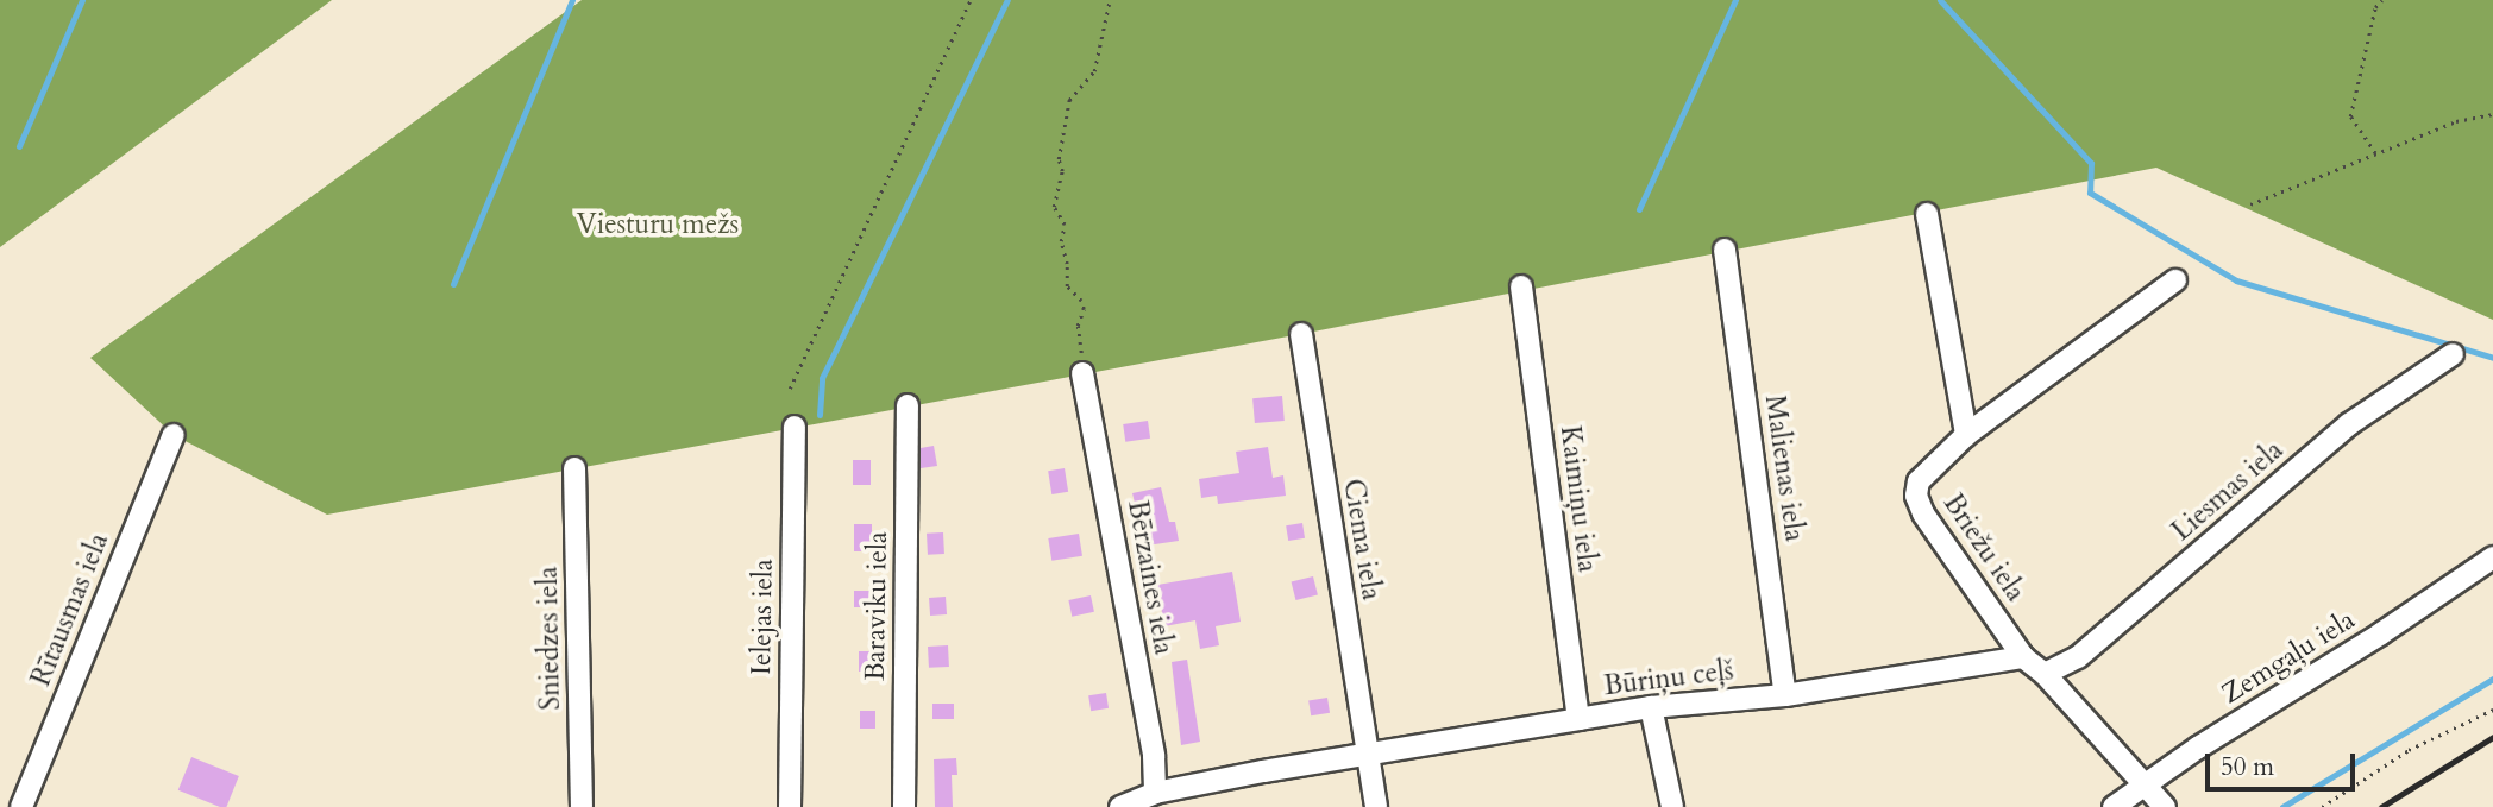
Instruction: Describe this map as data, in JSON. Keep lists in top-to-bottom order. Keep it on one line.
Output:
{"streets":{"street":["Malienas iela","Liesmas iela","Kaimiņu iela","Ciema iela","Briežu iela","Bērzaines iela","Baraviku iela","Rītausmas iela","Ielejas iela","Sniedzes iela","Zemgaļu iela","Būriņu ceļš"]},"crossings":[["Malienas iela","Būriņu ceļš"],["Kaimiņu iela","Būriņu ceļš"],["Ciema iela","Būriņu ceļš"],["Briežu iela","Būriņu ceļš"],["Bērzaines iela","Būriņu ceļš"]],"parks":["Viesturu mežs"],"scale_bar":"50 m"}
